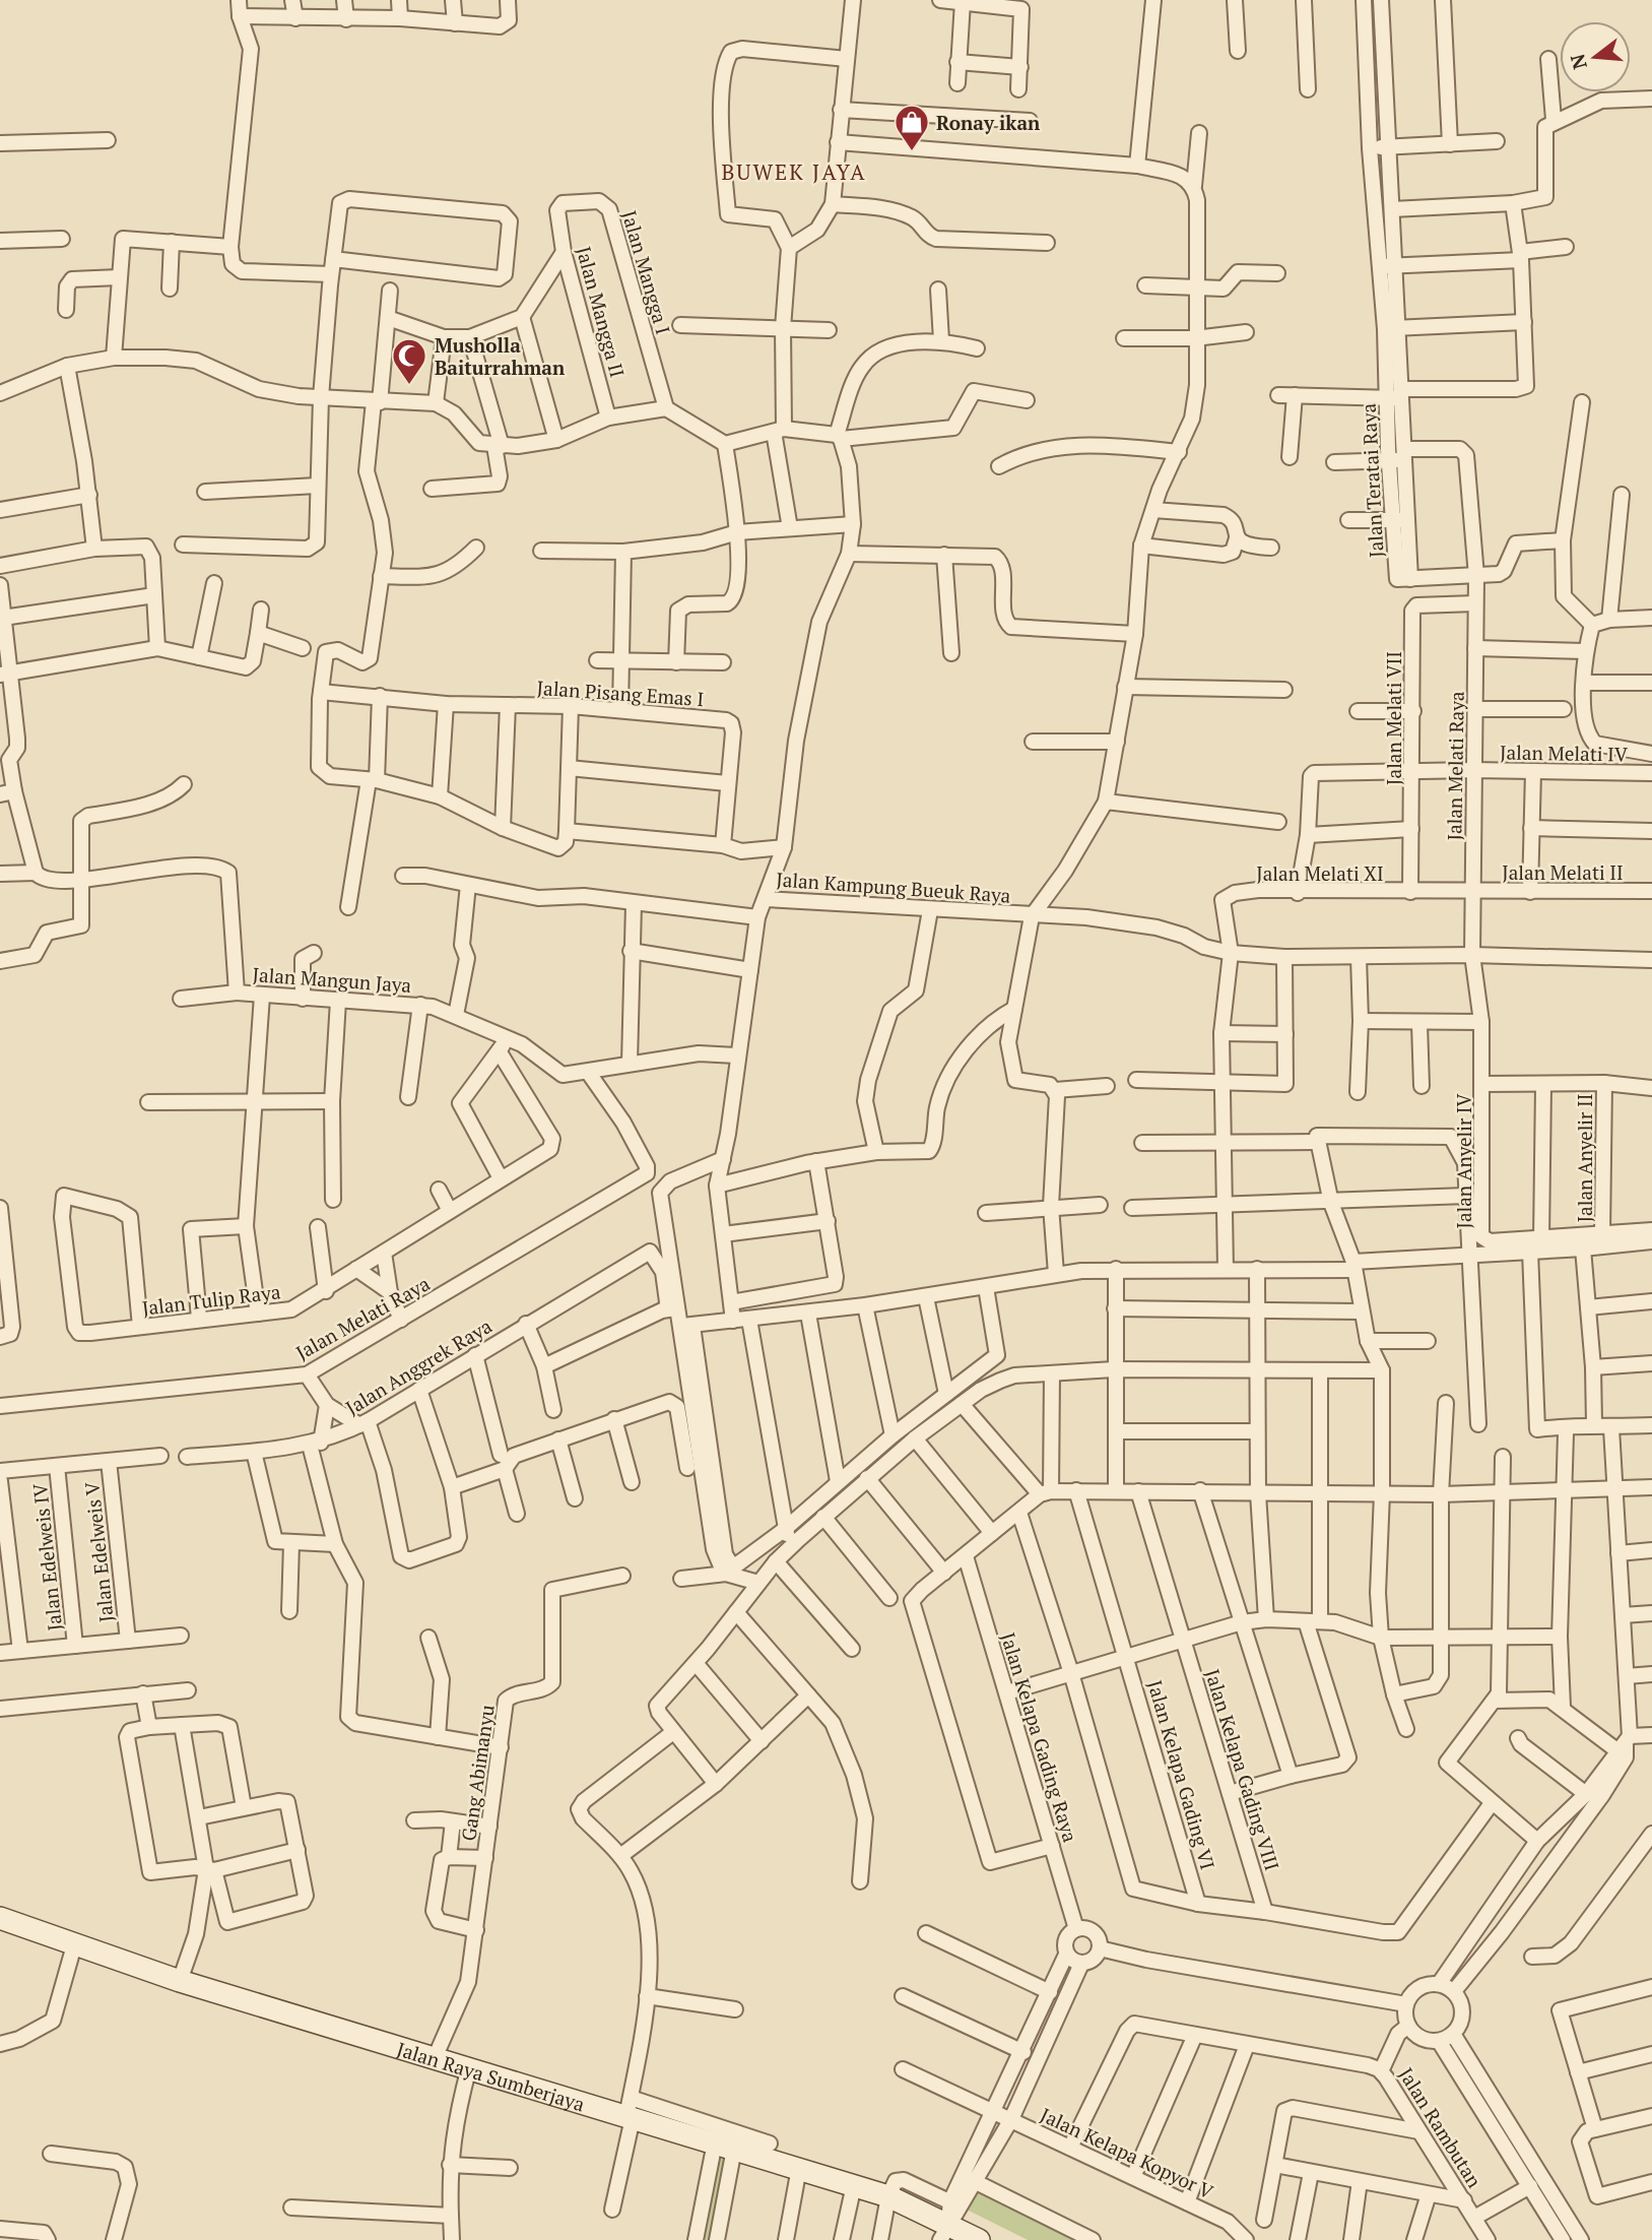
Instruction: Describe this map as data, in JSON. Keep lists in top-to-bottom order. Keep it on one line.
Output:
{"streets":{"street":["Jalan Mangga I","Jalan Mangga II","Jalan Teratai Raya","Jalan Pisang Emas I","Jalan Melati VII","Jalan Melati IV","Jalan Melati Raya","Jalan Melati II","Jalan Melati XI","Jalan Kampung Bueuk Raya","Jalan Mangun Jaya","Jalan Anyelir II","Jalan Anyelir IV","Jalan Tulip Raya","Jalan Anggrek Raya","Jalan Edelweis V","Jalan Edelweis IV","Jalan Kelapa Gading Raya","Jalan Kelapa Gading VIII","Gang Abimanyu","Jalan Kelapa Gading VI","Jalan Raya Sumberjaya","Jalan Rambutan","Jalan Kelapa Kopyor V"]},"crossings":[["Jalan Mangga I","Jalan Mangga II"],["Jalan Teratai Raya","Jalan Melati Raya"],["Jalan Melati VII","Jalan Melati IV"],["Jalan Melati VII","Jalan Melati Raya"],["Jalan Melati VII","Jalan Melati XI"],["Jalan Melati IV","Jalan Melati Raya"],["Jalan Melati Raya","Jalan Melati II"],["Jalan Melati Raya","Jalan Melati XI"],["Jalan Melati Raya","Jalan Kampung Bueuk Raya"],["Jalan Melati Raya","Jalan Mangun Jaya"],["Jalan Melati Raya","Jalan Anyelir IV"],["Jalan Melati II","Jalan Melati XI"],["Jalan Melati XI","Jalan Kampung Bueuk Raya"],["Jalan Kampung Bueuk Raya","Jalan Anyelir IV"],["Jalan Mangun Jaya","Jalan Tulip Raya"],["Jalan Anyelir II","Jalan Anyelir IV"],["Gang Abimanyu","Jalan Raya Sumberjaya"]],"districts":["BUWEK JAYA"],"places":{"shop":["Ronay ikan"],"mosque":["Musholla Baiturrahman"]},"north":"left"}
